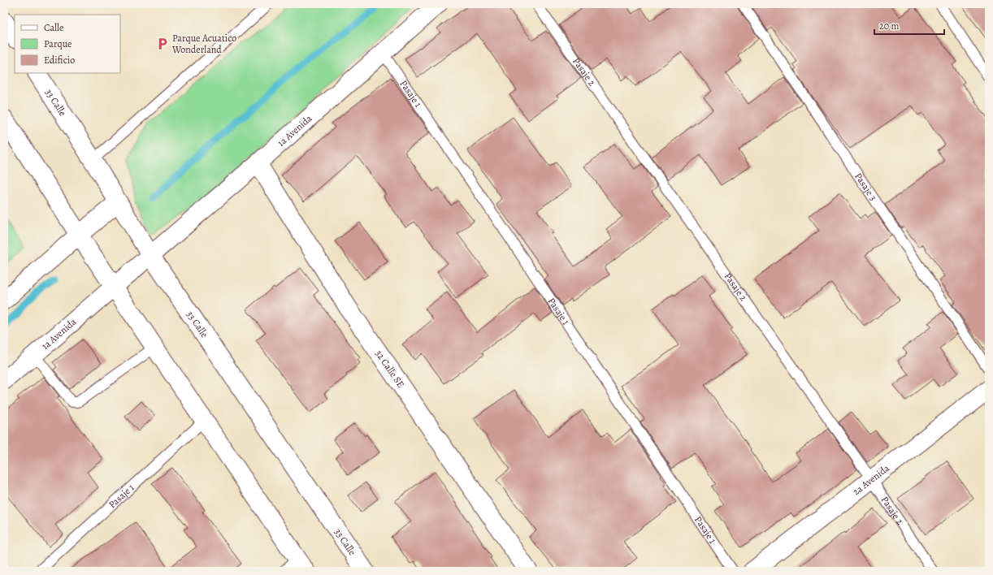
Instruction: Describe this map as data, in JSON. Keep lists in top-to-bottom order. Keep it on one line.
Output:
{"streets":{"street":["33 Calle","1a Avenida","32 Calle SE","2a Avenida"],"lane":["Pasaje 2","Pasaje 1","Pasaje 3"]},"crossings":[["Pasaje 2","2a Avenida"],["Pasaje 1","1a Avenida"],["33 Calle","1a Avenida"],["1a Avenida","32 Calle SE"]],"places":{"parking":["Parque Acuatico Wonderland"]},"legend":["Calle","Parque","Edificio"],"scale_bar":"20 m"}
